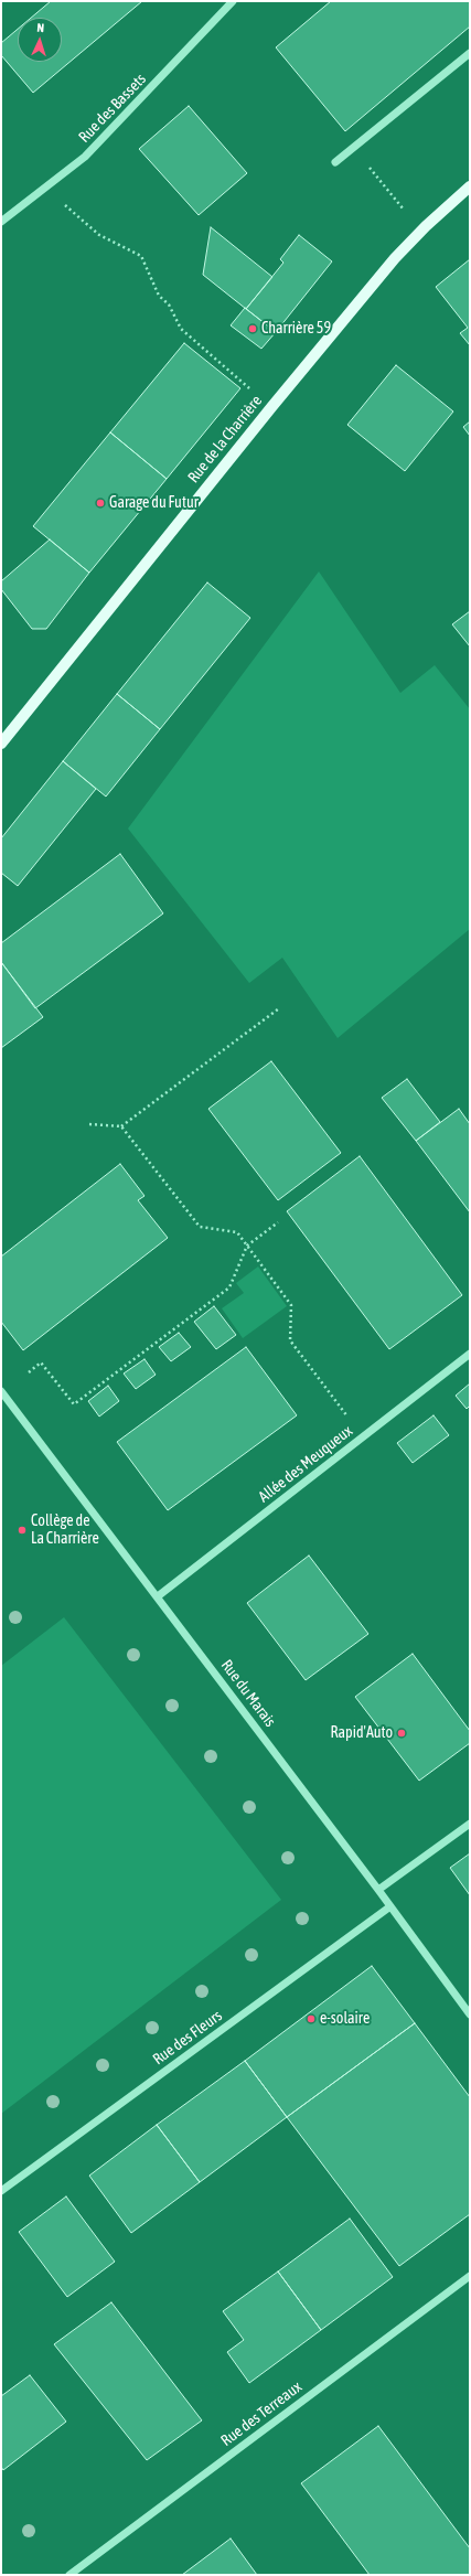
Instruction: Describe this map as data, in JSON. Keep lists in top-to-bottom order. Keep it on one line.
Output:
{"streets":{"main road":["Rue de la Charrière"],"street":["Rue des Bassets","Allée des Meuqueux","Rue du Marais","Rue des Fleurs","Rue des Terreaux"]},"crossings":[["Allée des Meuqueux","Rue du Marais"],["Rue du Marais","Rue des Fleurs"]],"places":["Charrière 59","Garage du Futur","Collège de La Charrière","Rapid'Auto","e-solaire"],"north":"top"}
